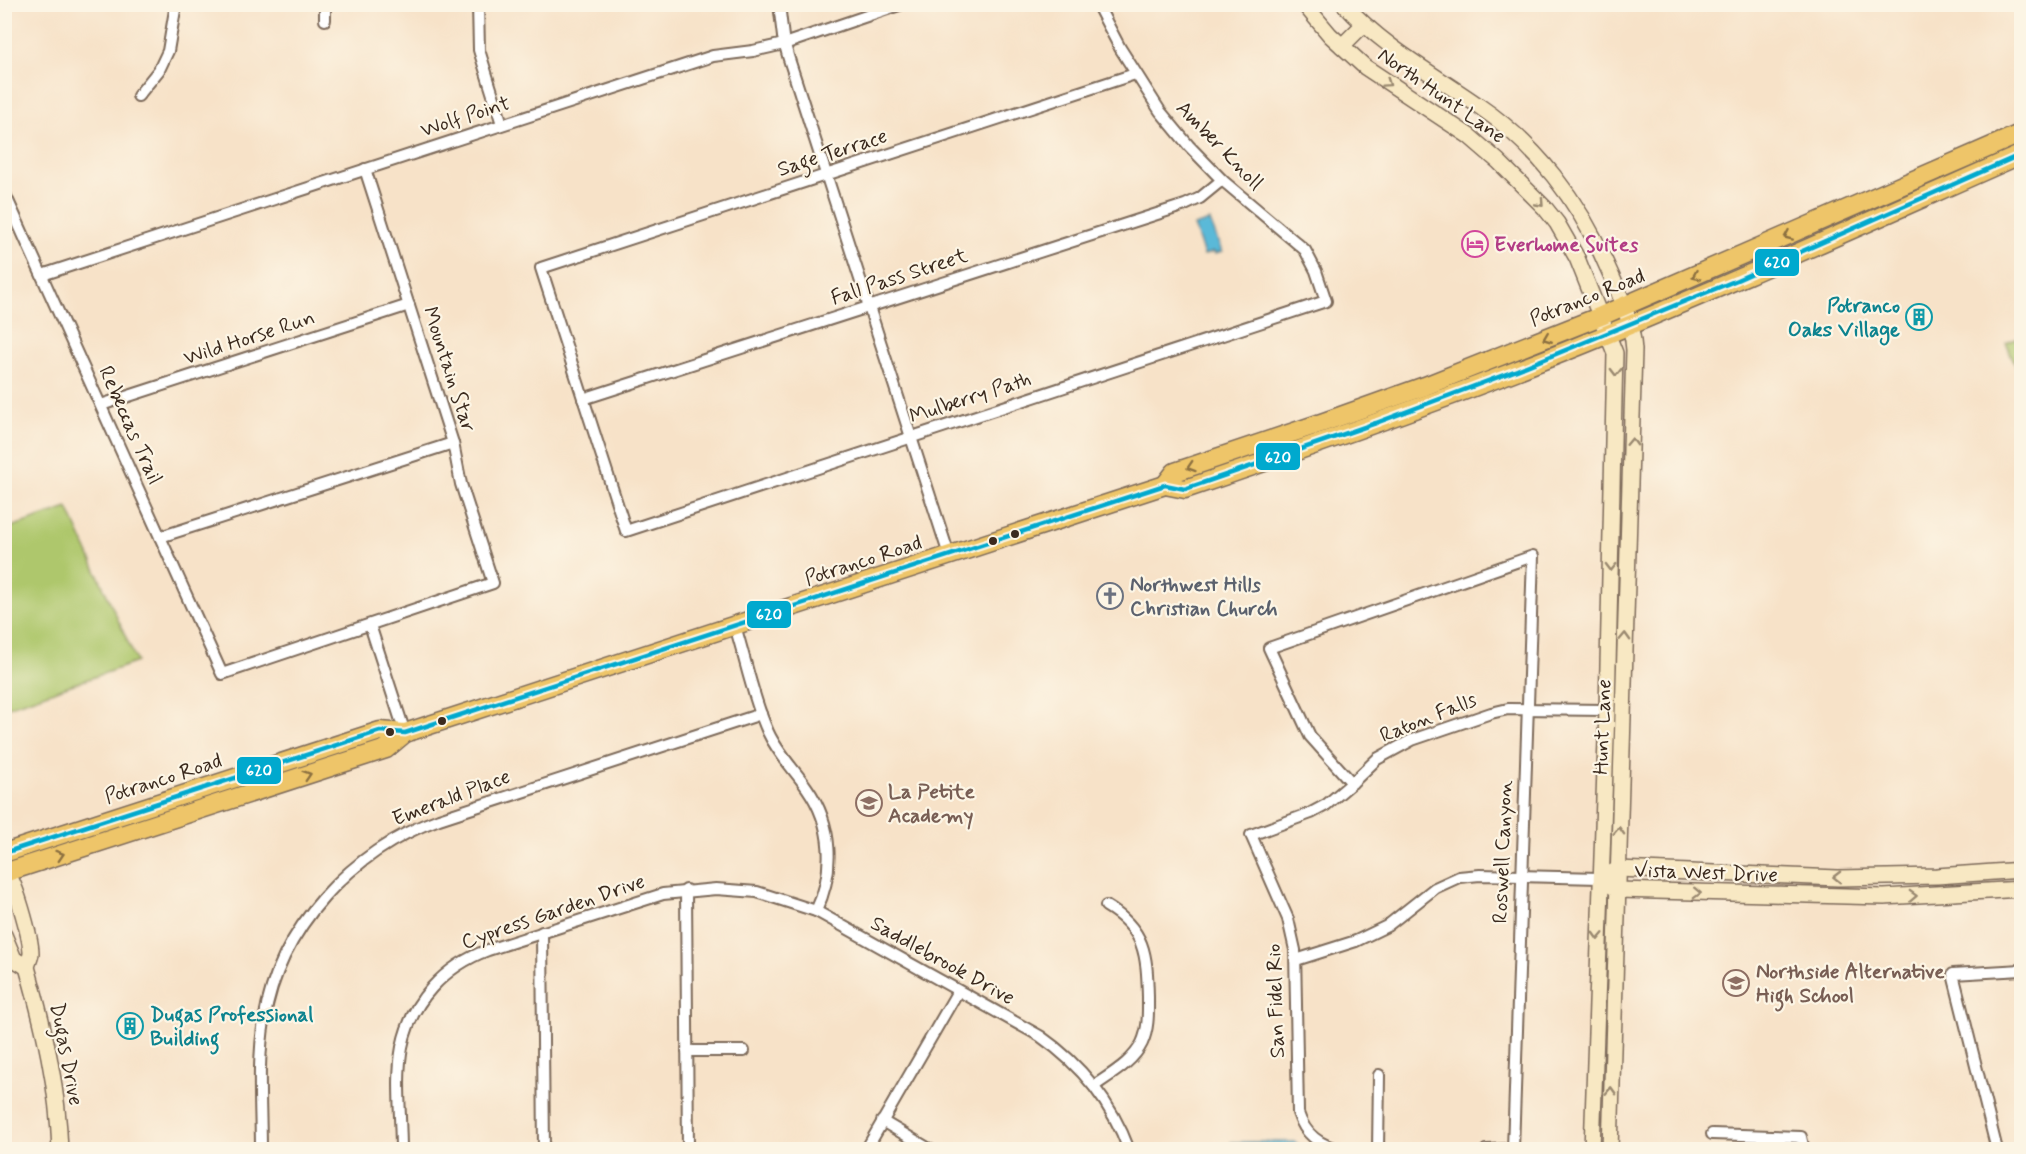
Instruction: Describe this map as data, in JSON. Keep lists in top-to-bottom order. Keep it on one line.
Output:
{"streets":{"main road":["North Hunt Lane","Potranco Road","Hunt Lane","Vista West Drive","Dugas Drive"],"street":["Wolf Point","Amber Knoll","Sage Terrace","Fall Pass Street","Wild Horse Run","Mountain Star","Mulberry Path","Rebeccas Trail","Raton Falls","Emerald Place","Roswell Canyon","Cypress Garden Drive","Saddlebrook Drive","San Fidel Rio"]},"crossings":[["North Hunt Lane","Potranco Road"],["North Hunt Lane","Hunt Lane"],["Wolf Point","Mountain Star"],["Wolf Point","Rebeccas Trail"],["Amber Knoll","Sage Terrace"],["Amber Knoll","Fall Pass Street"],["Amber Knoll","Mulberry Path"],["Sage Terrace","Fall Pass Street"],["Sage Terrace","Mulberry Path"],["Fall Pass Street","Mulberry Path"],["Potranco Road","Hunt Lane"],["Potranco Road","Dugas Drive"],["Wild Horse Run","Mountain Star"],["Wild Horse Run","Rebeccas Trail"],["Mountain Star","Rebeccas Trail"],["Raton Falls","Hunt Lane"],["Raton Falls","Roswell Canyon"],["Raton Falls","San Fidel Rio"],["Hunt Lane","Vista West Drive"],["Cypress Garden Drive","Saddlebrook Drive"]],"places":{"hotel":["Everhome Suites"],"building":["Potranco Oaks Village","Dugas Professional Building"],"church":["Northwest Hills Christian Church"],"school or university":["La Petite Academy","Northside Alternative High School"]},"lines":["transit line 620"]}
